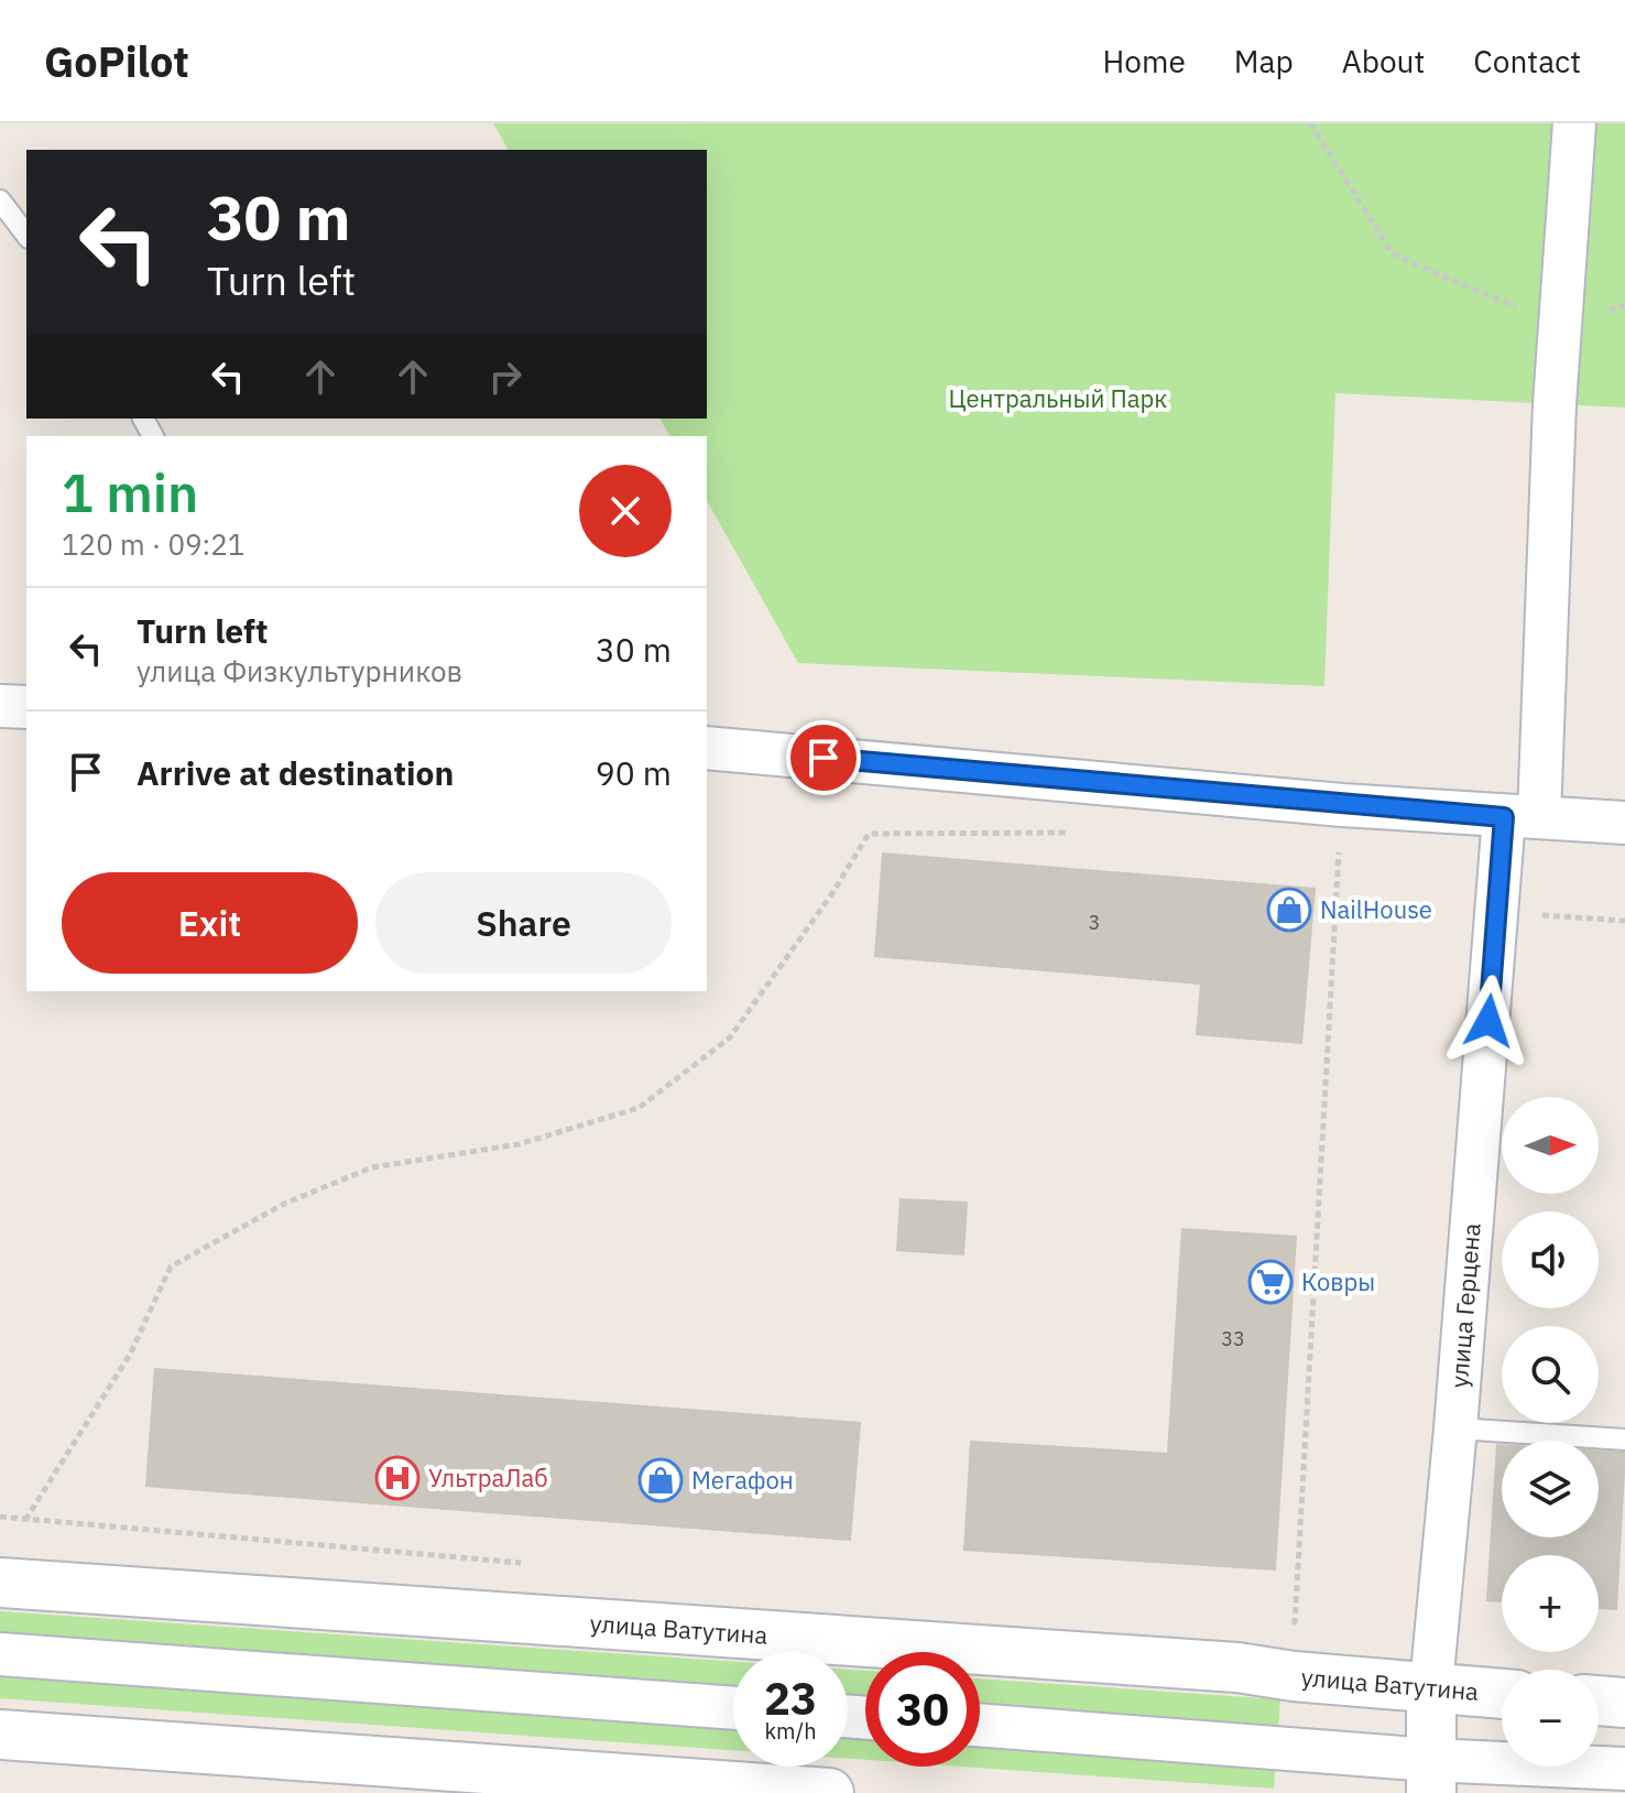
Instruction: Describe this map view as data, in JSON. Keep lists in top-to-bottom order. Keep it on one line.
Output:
{"streets":{"street":["улица Герцена","улица Ватутина"]},"crossings":[["улица Герцена","улица Ватутина"]],"parks":["Центральный Парк"],"places":{"shop":["NailHouse","Мегафон"],"supermarket":["Ковры"],"hospital":["УльтраЛаб"]},"house_numbers":["3","33"],"north":"right","page":{"header":"GoPilot","nav":["Home","Map","About","Contact"],"turn":["30 m","Turn left"],"heading":["1 min","120 m · 09:21"],"list":[{"name":"Turn left","note":"улица Физкультурников","value":"30 m"},{"name":"Arrive at destination","value":"90 m"}],"buttons":["Exit","Share"],"map_buttons":["+","−"],"speed":"23 km/h","limit":"30"}}
